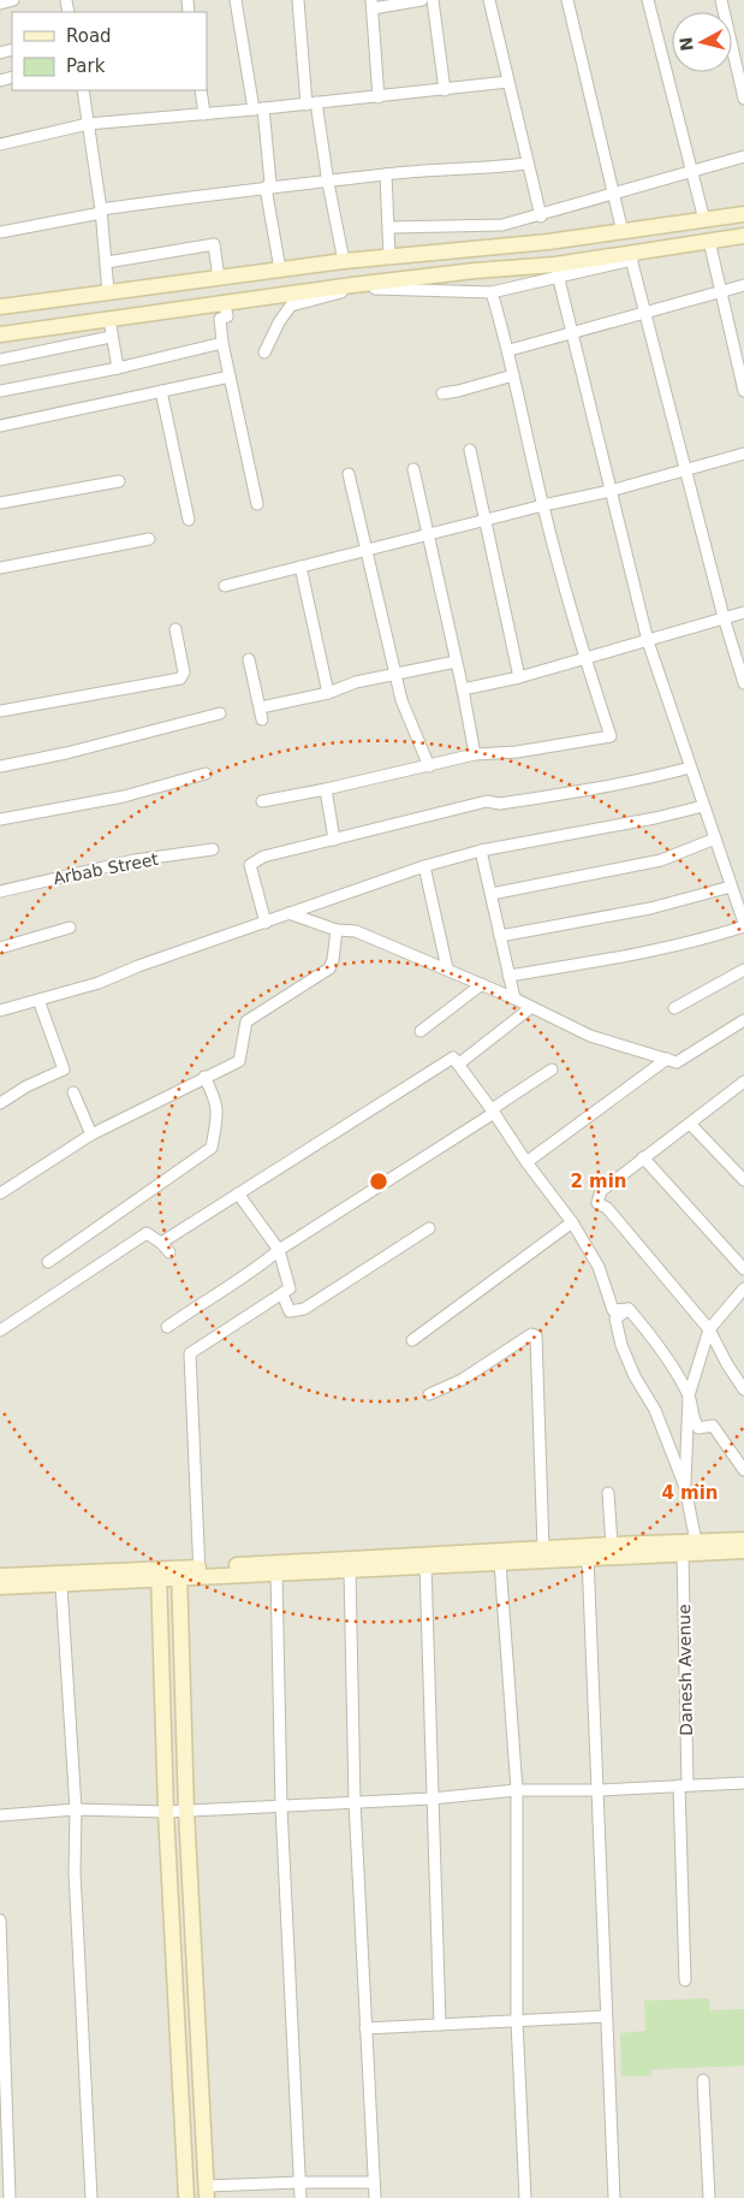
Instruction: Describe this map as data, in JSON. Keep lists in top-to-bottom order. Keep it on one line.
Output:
{"streets":{"street":["Arbab Street","Danesh Avenue"]},"legend":["Road","Park"],"north":"left","rings":["2 min","4 min"]}
